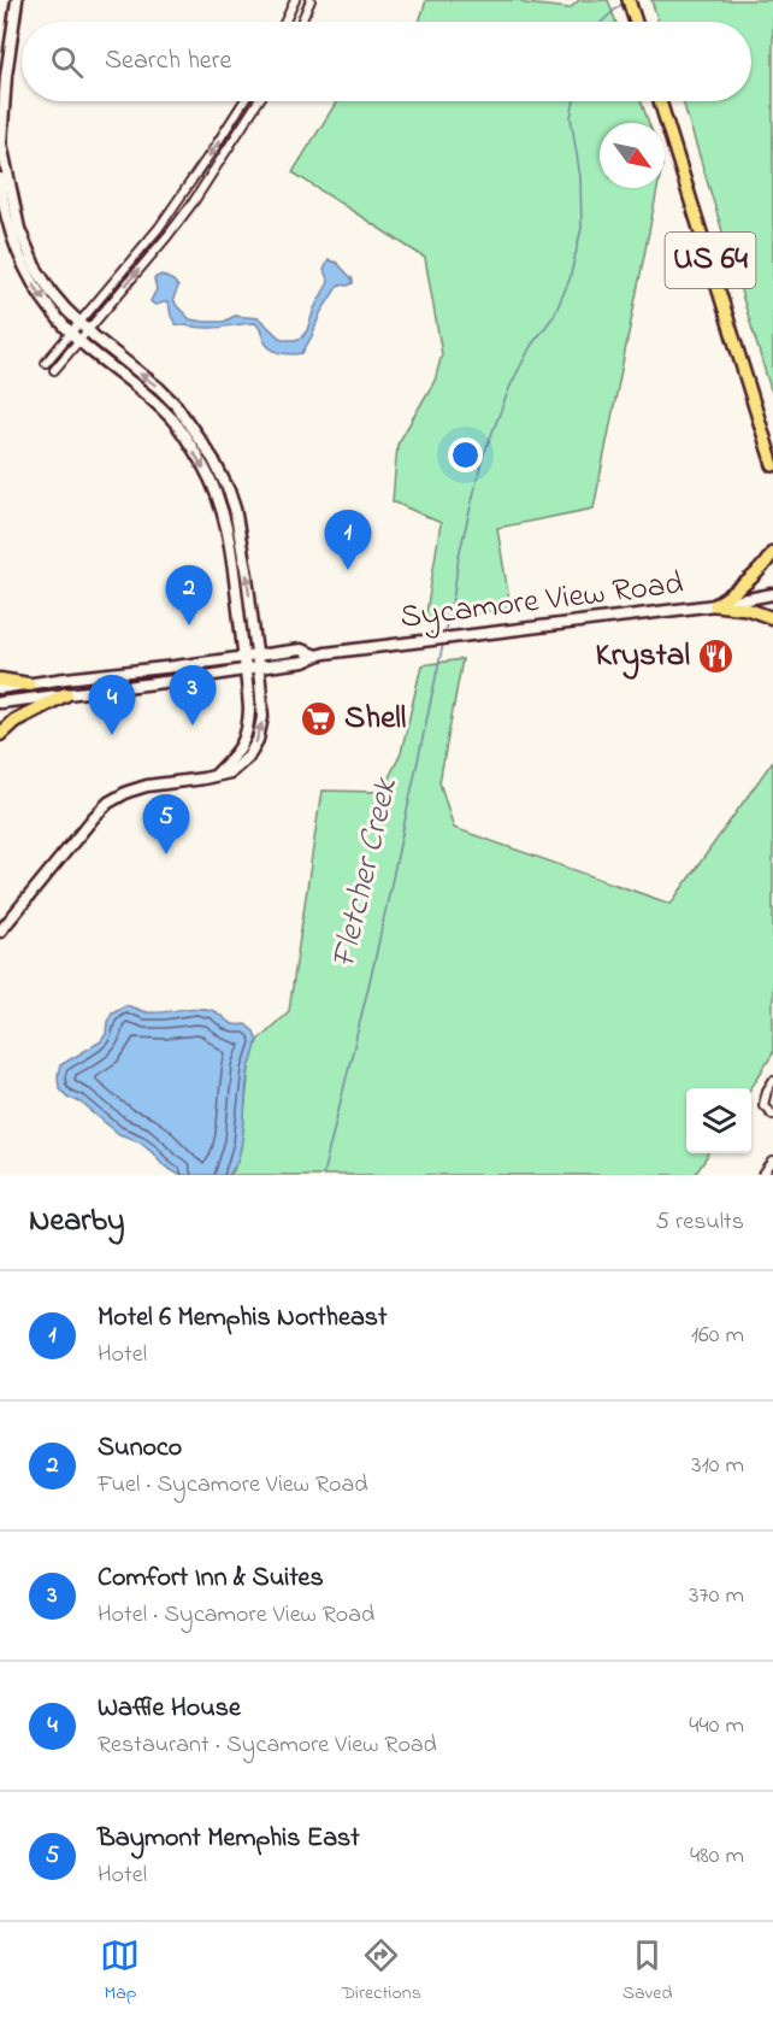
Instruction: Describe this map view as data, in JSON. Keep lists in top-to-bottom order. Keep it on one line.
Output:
{"streets":{"main road":["US 64"],"street":["Sycamore View Road"]},"water":["Fletcher Creek"],"places":{"restaurant":["Krystal"],"supermarket":["Shell"]},"north":"bottom right","page":{"search":"Search here","pins":["1","2","3","4","5"],"heading":["Nearby","5 results"],"list":[{"mark":"1","name":"Motel 6 Memphis Northeast","note":"Hotel","value":"160 m"},{"mark":"2","name":"Sunoco","note":"Fuel · Sycamore View Road","value":"310 m"},{"mark":"3","name":"Comfort Inn & Suites","note":"Hotel · Sycamore View Road","value":"370 m"},{"mark":"4","name":"Waffle House","note":"Restaurant · Sycamore View Road","value":"440 m"},{"mark":"5","name":"Baymont Memphis East","note":"Hotel","value":"480 m"}],"nav":["Map","Directions","Saved"]}}
